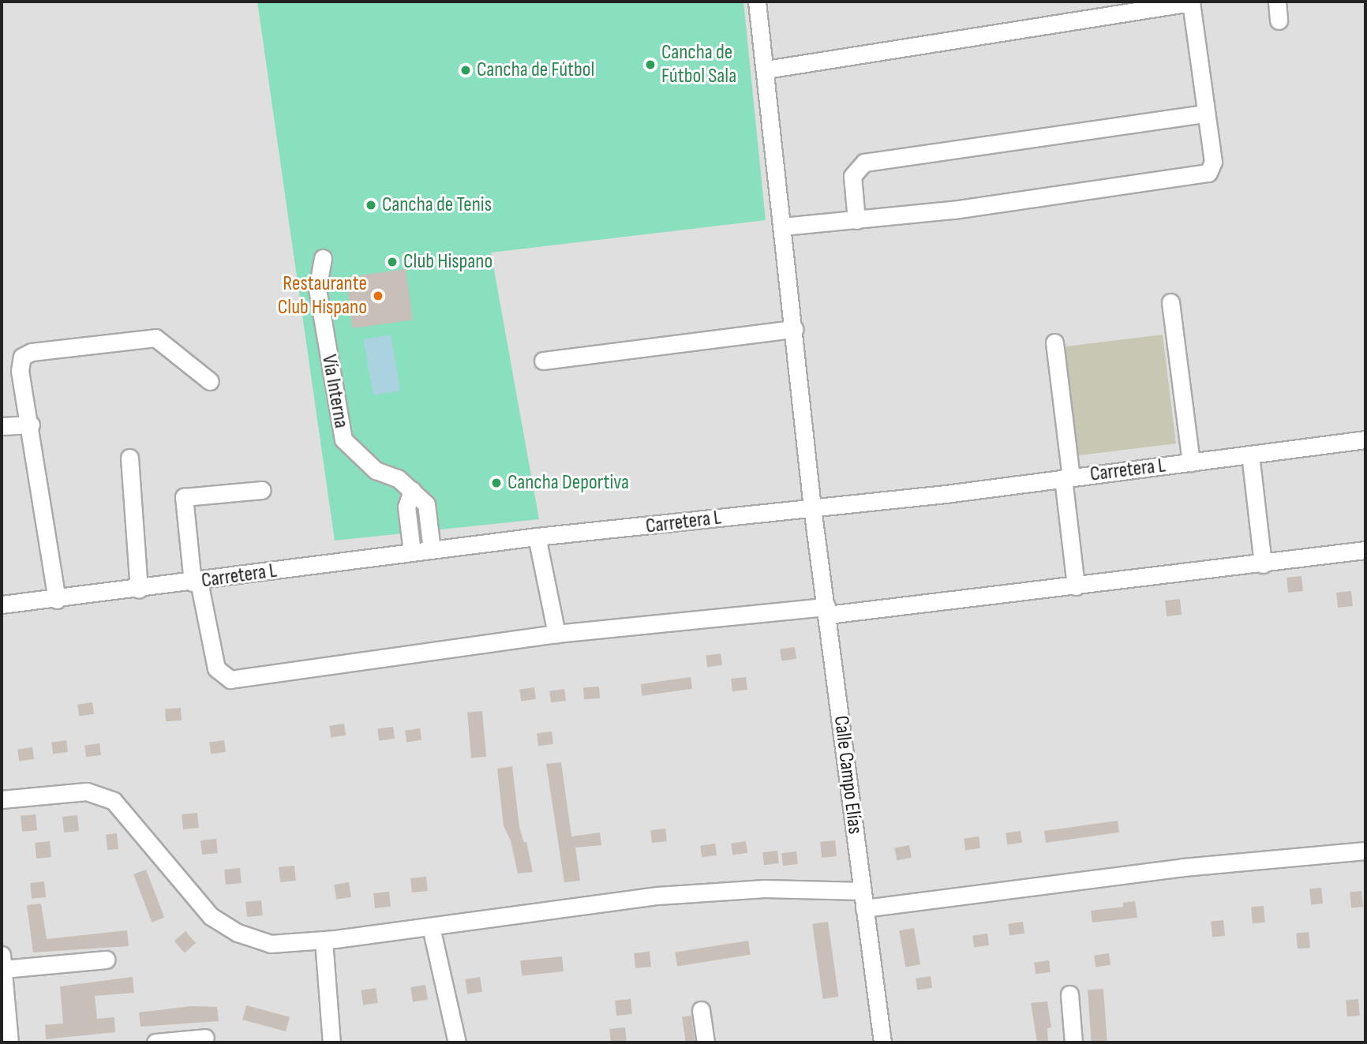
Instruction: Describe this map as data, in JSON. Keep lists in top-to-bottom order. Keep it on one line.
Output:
{"streets":{"street":["Vía Interna","Carretera L","Calle Campo Elías"]},"crossings":[["Carretera L","Calle Campo Elías"]],"places":["Cancha de Fútbol Sala","Cancha de Fútbol","Cancha de Tenis","Club Hispano","Restaurante Club Hispano","Cancha Deportiva"]}
